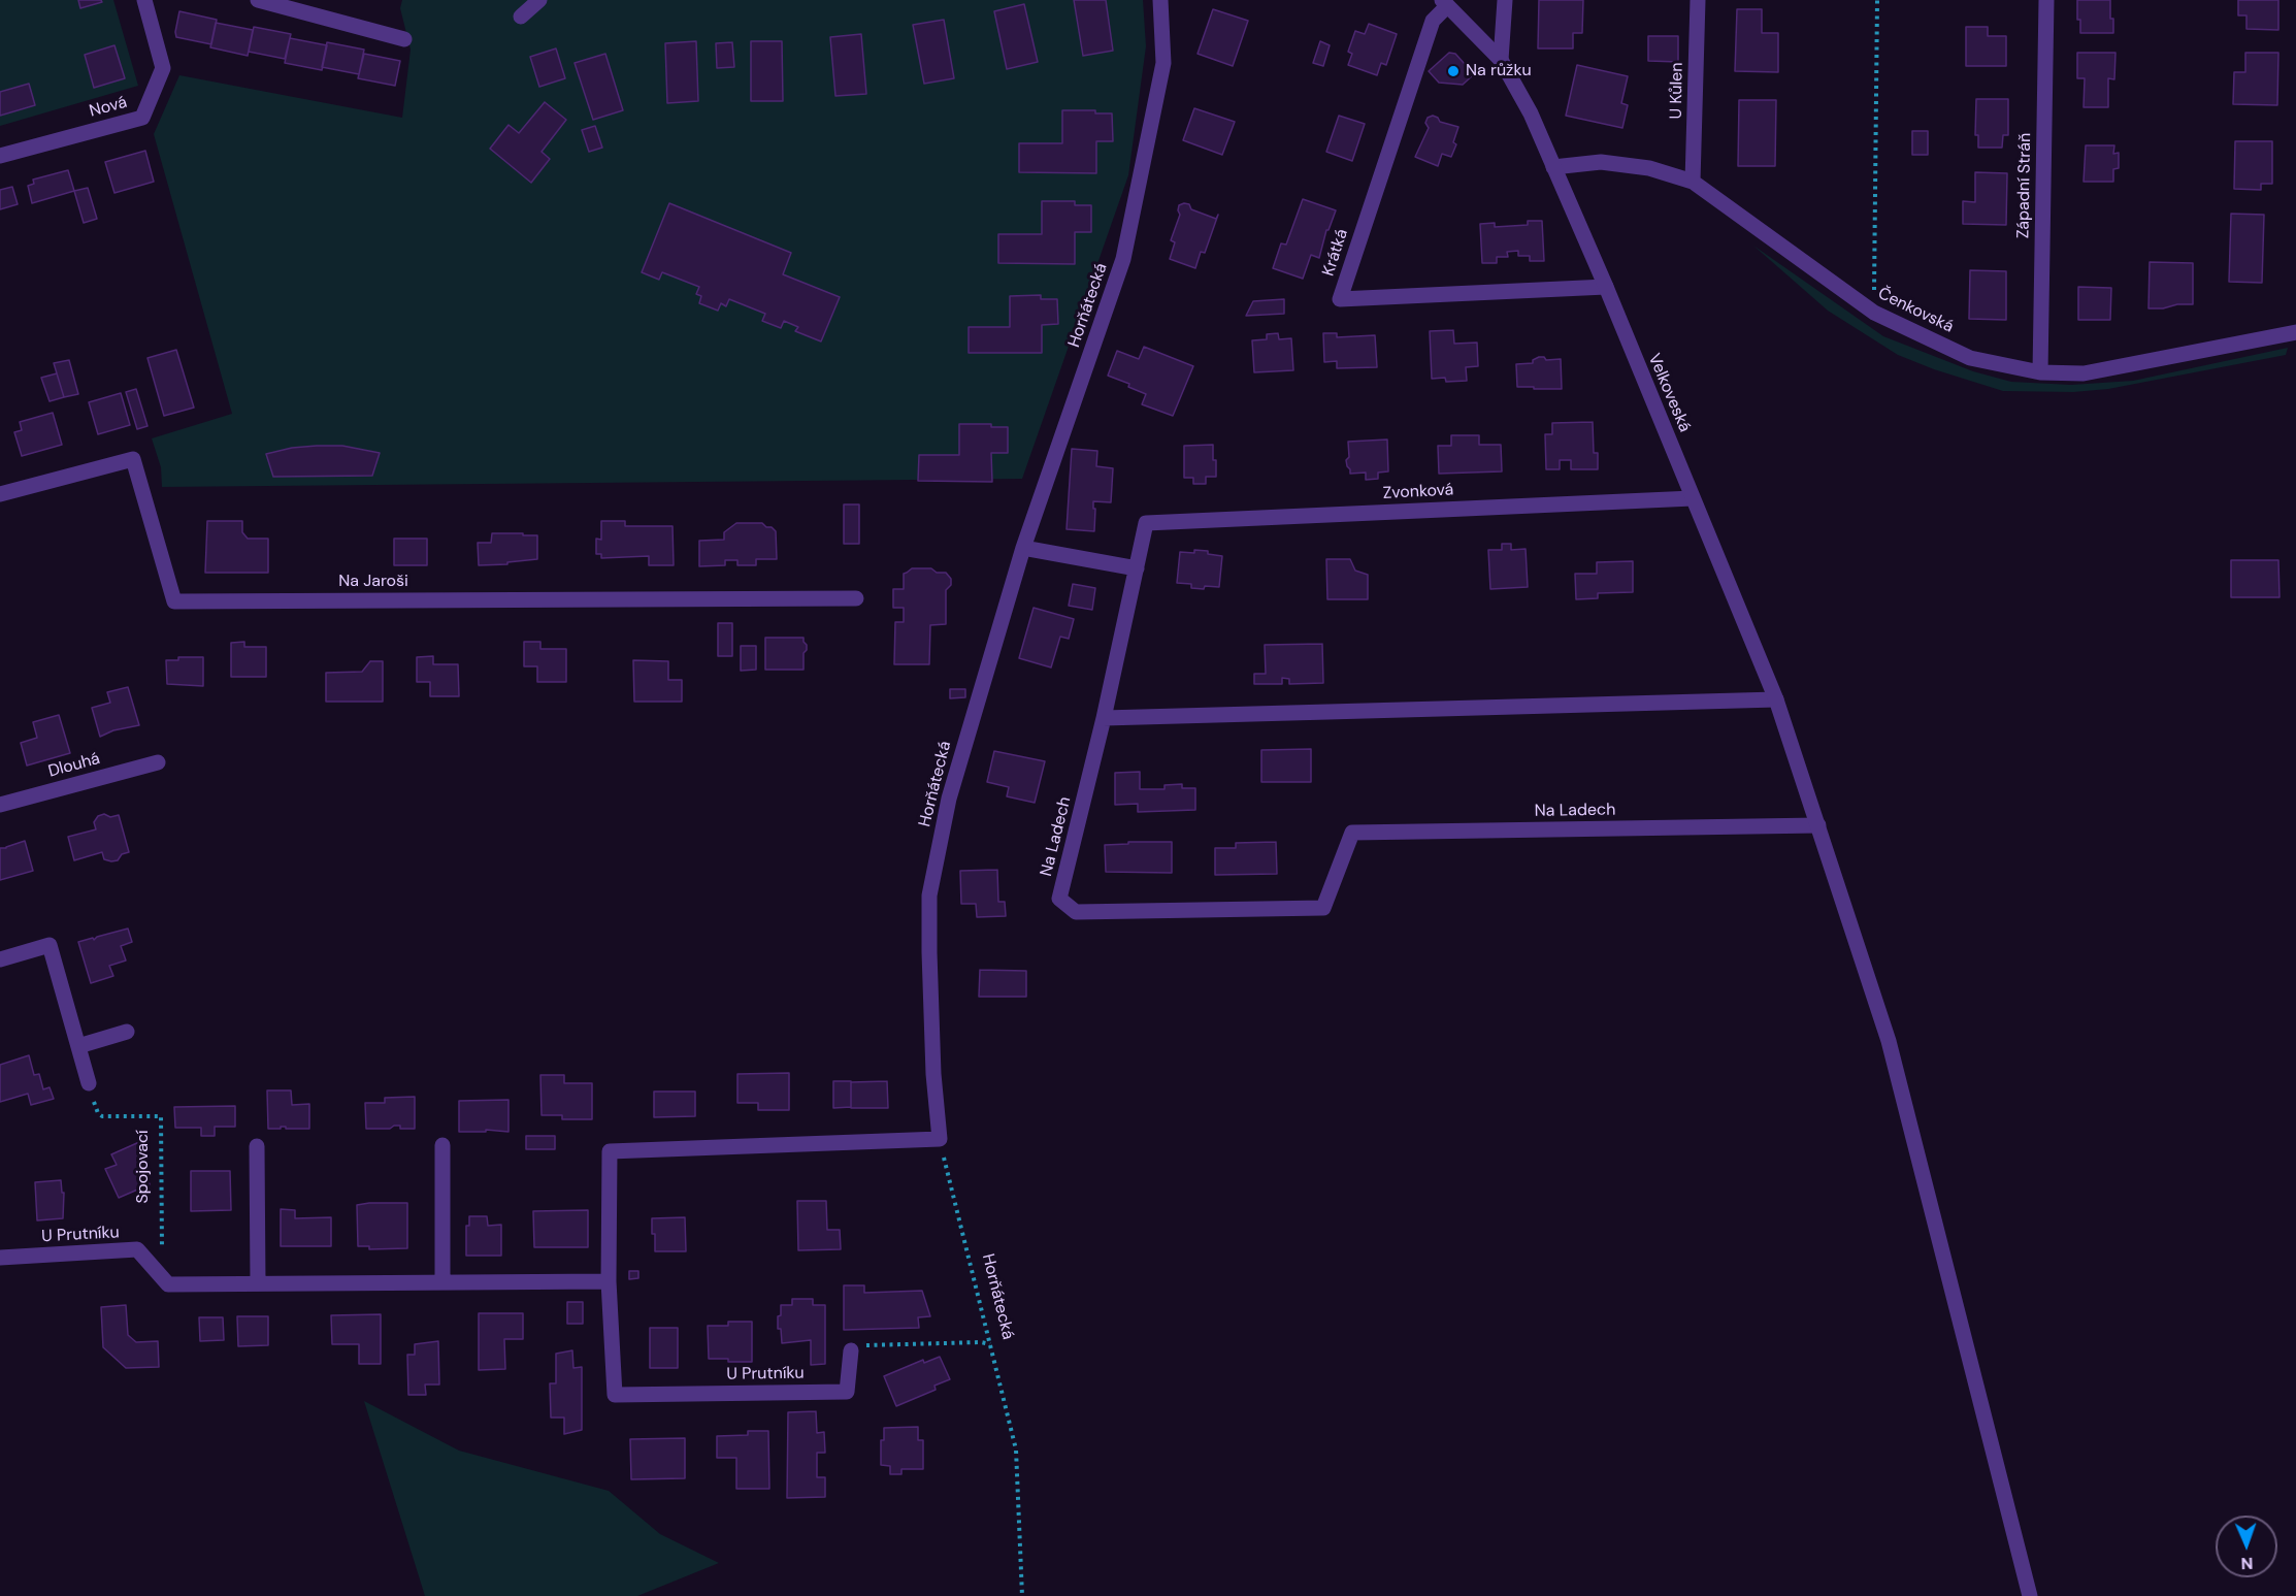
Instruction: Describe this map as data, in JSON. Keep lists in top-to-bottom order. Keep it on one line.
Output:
{"streets":{"street":["U Kůlen","Nová","Západní Stráň","Krátká","Horňátecká","Čenkovská","Velkoveská","Zvonková","Na Jaroši","Dlouhá","Na Ladech","U Prutníku"],"path":["Spojovací"]},"crossings":[["U Kůlen","Čenkovská"],["Západní Stráň","Čenkovská"],["Krátká","Velkoveská"],["Horňátecká","U Prutníku"],["Čenkovská","Velkoveská"],["Velkoveská","Zvonková"],["Velkoveská","Na Ladech"],["Spojovací","U Prutníku"]],"places":["Na růžku"],"north":"bottom"}
